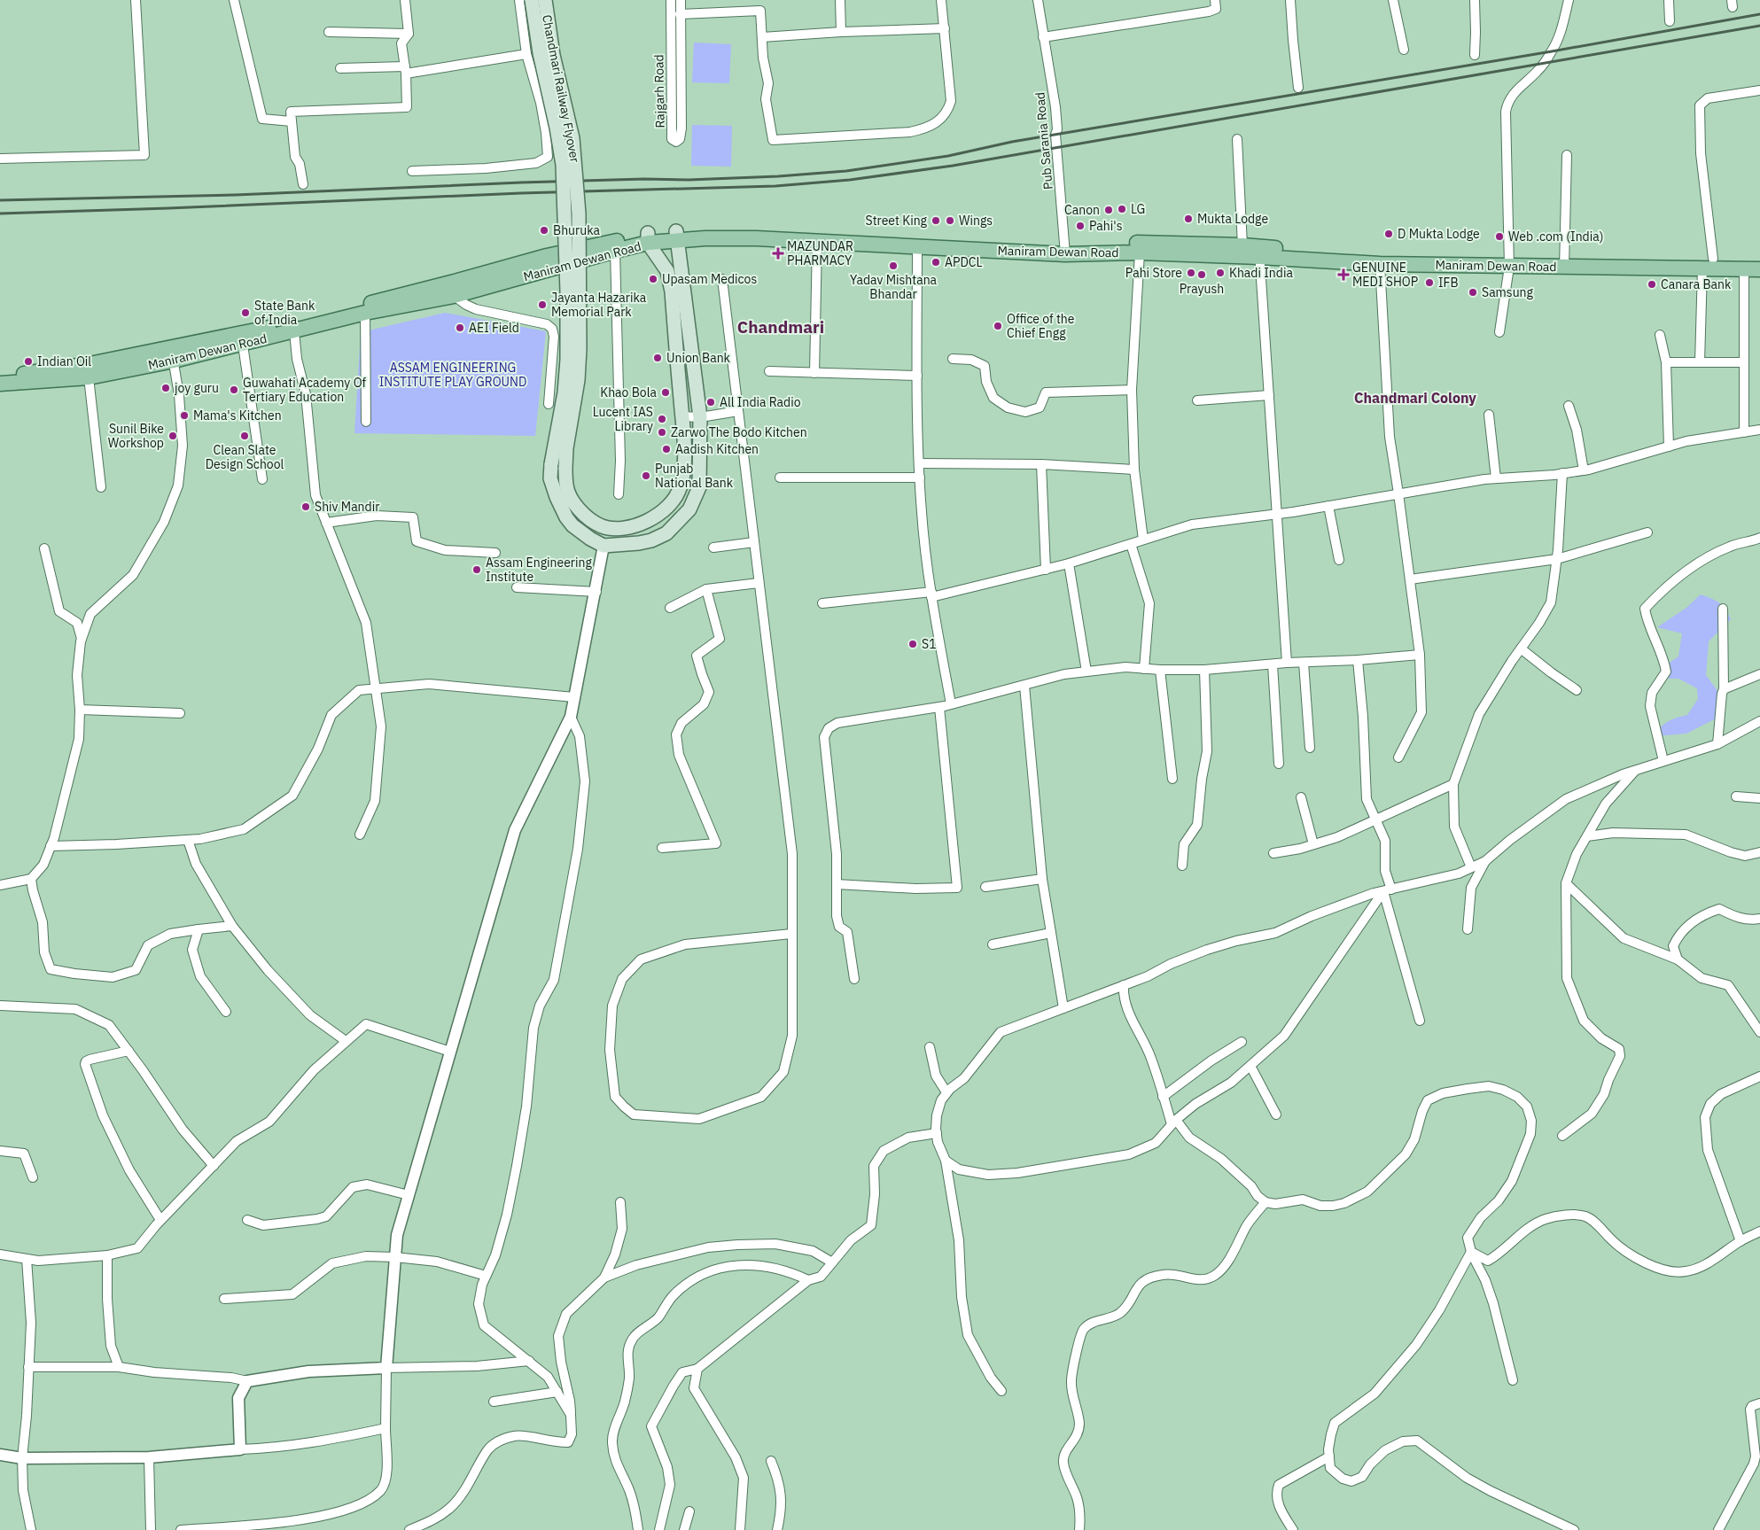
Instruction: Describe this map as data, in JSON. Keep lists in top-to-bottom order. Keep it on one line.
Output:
{"streets":{"main road":["Chandmari Railway Flyover","Maniram Dewan Road"],"street":["Rajgarh Road","Pub Sarania Road"]},"crossings":[["Chandmari Railway Flyover","Maniram Dewan Road"],["Pub Sarania Road","Maniram Dewan Road"]],"districts":["Chandmari","Chandmari Colony"],"parks":["ASSAM ENGINEERING INSTITUTE PLAY GROUND"],"places":{"other":["LG","Canon","Mukta Lodge","Street King","Wings","Pahi's","Bhuruka","D Mukta Lodge","Web .com (India)","APDCL","Yadav Mishtana Bhandar","Pahi Store","Khadi India","Prayush","Upasam Medicos","IFB","Canara Bank","Samsung","Jayanta Hazarika Memorial Park","State Bank of India","Office of the Chief Engg","AEI Field","Union Bank","Indian Oil","joy guru","Guwahati Academy Of Tertiary Education","Khao Bola","All India Radio","Mama's Kitchen","Lucent IAS Library","Zarwo The Bodo Kitchen","Sunil Bike Workshop","Clean Slate Design School","Aadish Kitchen","Punjab National Bank","Shiv Mandir","Assam Engineering Institute","S1"],"health":["MAZUNDAR PHARMACY","GENUINE MEDI SHOP"]}}
